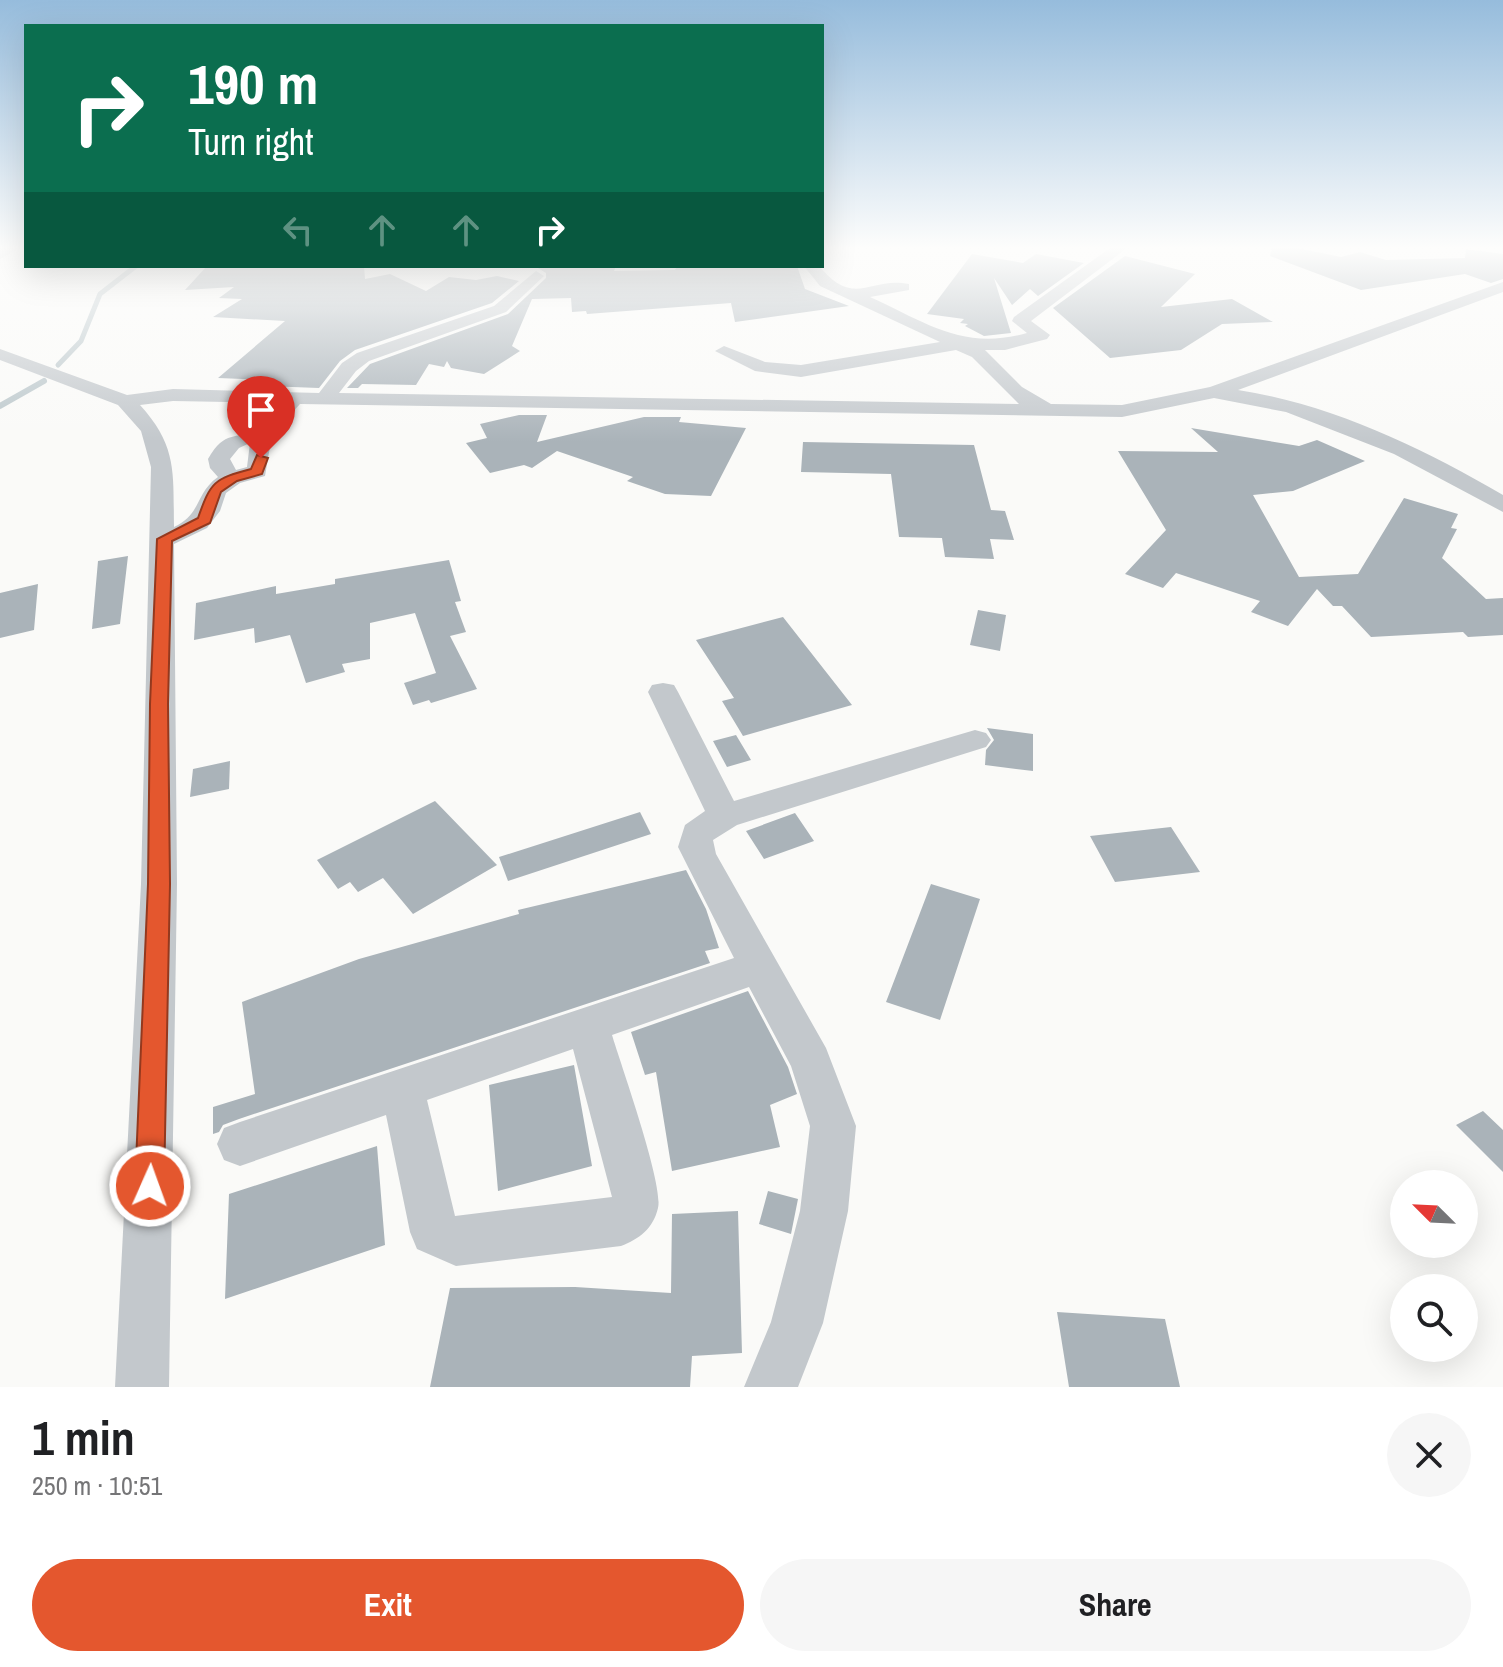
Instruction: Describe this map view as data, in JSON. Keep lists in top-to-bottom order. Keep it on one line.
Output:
{"north":"top left","page":{"turn":["190 m","Turn right"],"heading":["1 min","250 m · 10:51"],"buttons":["Exit","Share"]}}
